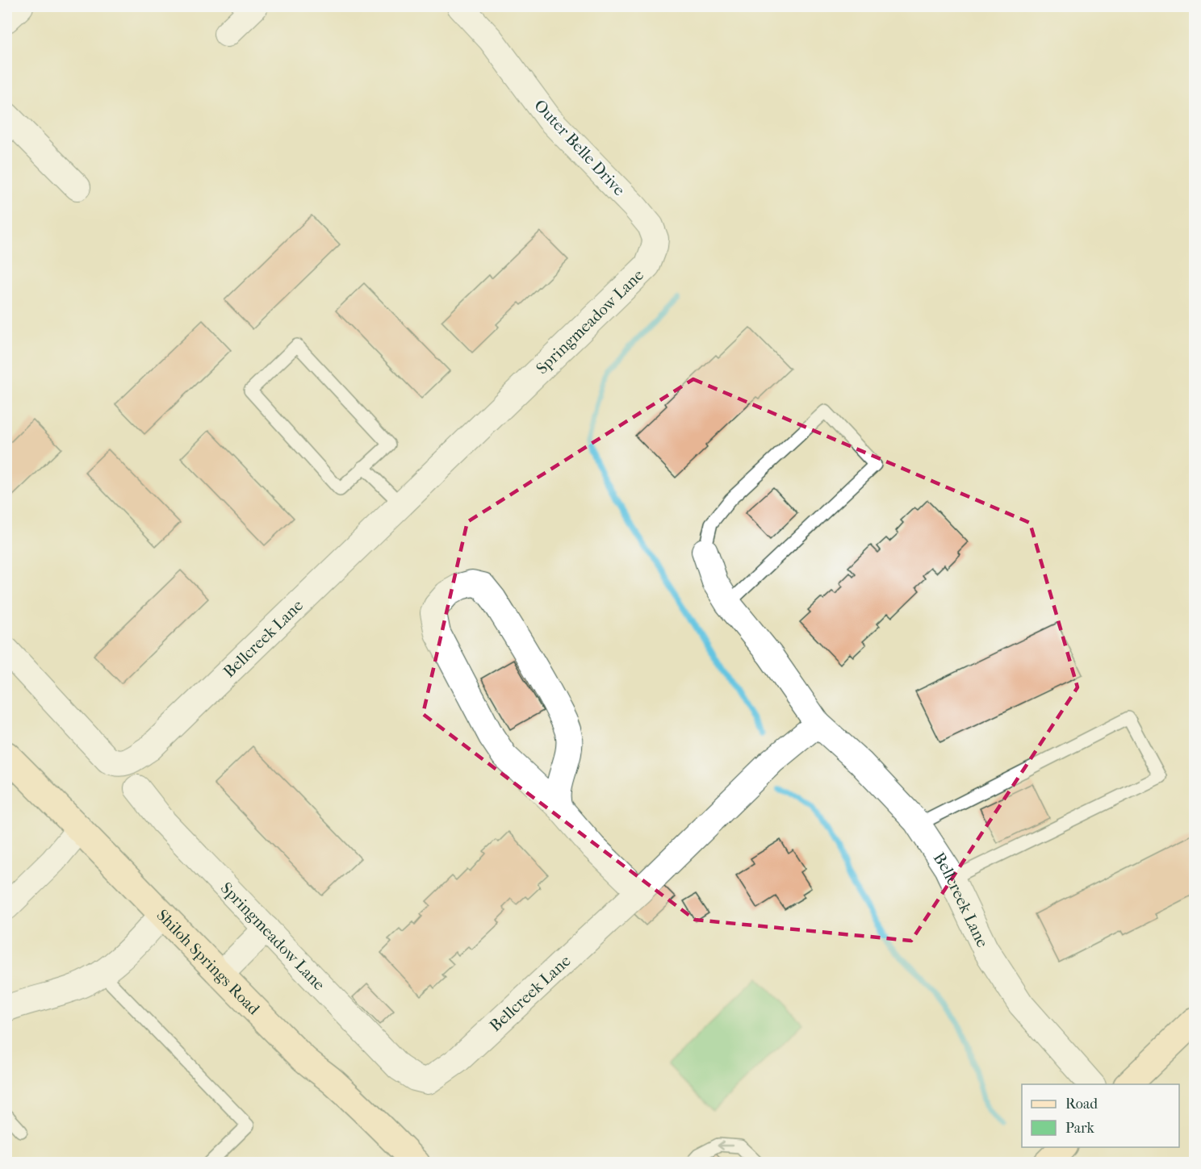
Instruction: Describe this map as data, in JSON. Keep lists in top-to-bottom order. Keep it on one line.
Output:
{"streets":{"street":["Outer Belle Drive","Springmeadow Lane","Bellcreek Lane","Shiloh Springs Road"]},"crossings":[["Outer Belle Drive","Springmeadow Lane"],["Springmeadow Lane","Bellcreek Lane"]],"legend":["Road","Park"]}
